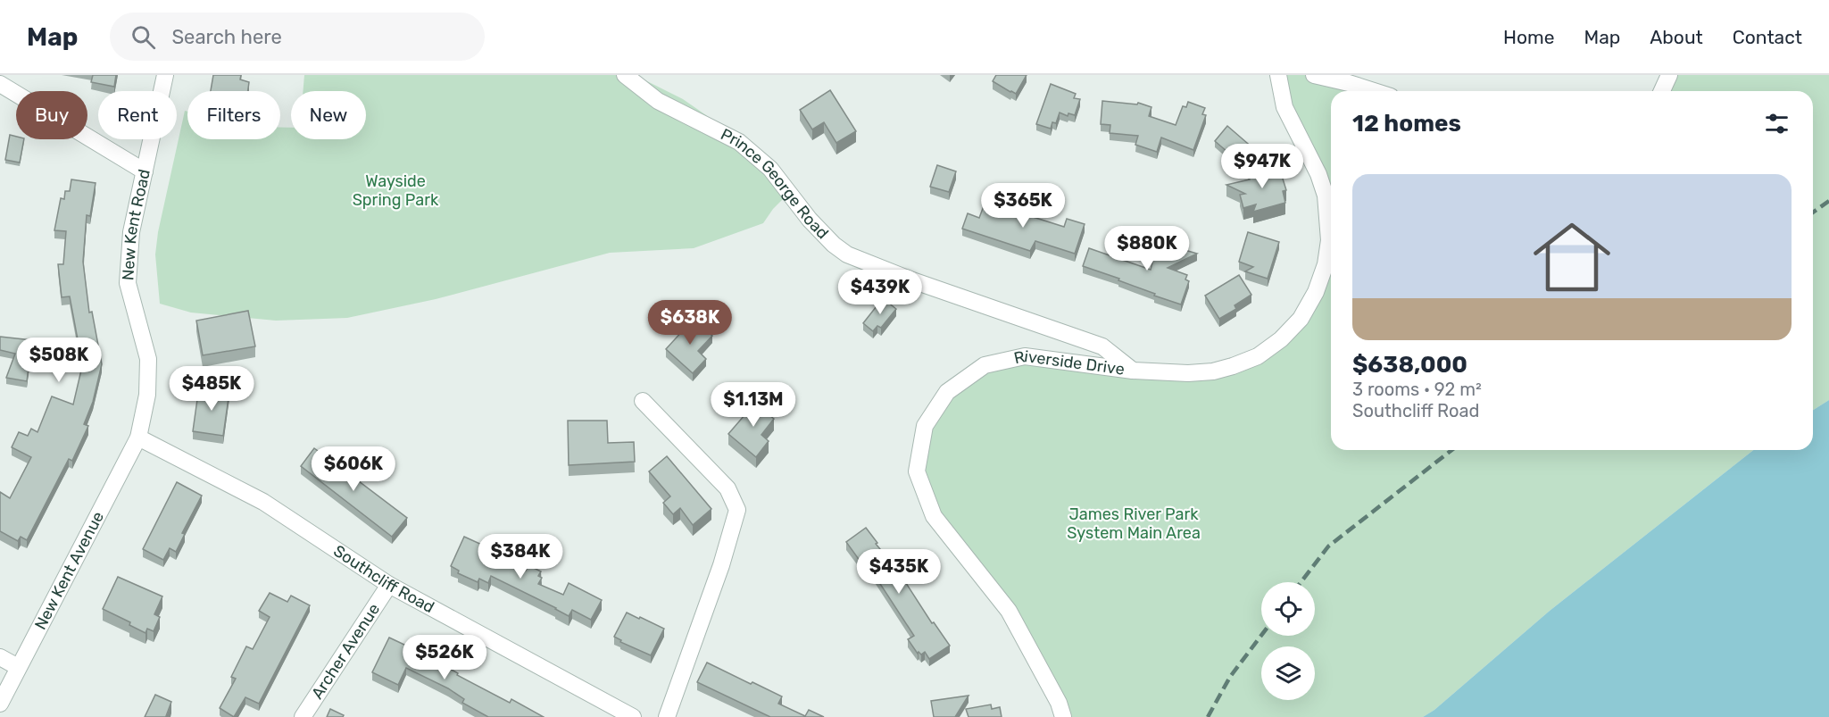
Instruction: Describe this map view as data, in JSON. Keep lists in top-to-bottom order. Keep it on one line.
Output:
{"streets":{"street":["Prince George Road","New Kent Road","Riverside Drive","New Kent Avenue","Southcliff Road","Archer Avenue"]},"crossings":[["Prince George Road","Riverside Drive"],["New Kent Road","New Kent Avenue"],["New Kent Road","Southcliff Road"],["New Kent Avenue","Southcliff Road"],["Southcliff Road","Archer Avenue"]],"parks":["Wayside Spring Park","James River Park System Main Area"],"page":{"header":"Map","search":"Search here","nav":["Home","Map","About","Contact"],"chip":["Buy","Rent","Filters","New"],"heading":"12 homes","price":["$947K","$365K","$880K","$439K","$638K","$508K","$485K","$1.13M","$606K","$384K","$435K","$526K"],"list":[{"name":"$638,000","note":"3 rooms · 92 m² · Southcliff Road"}]}}
